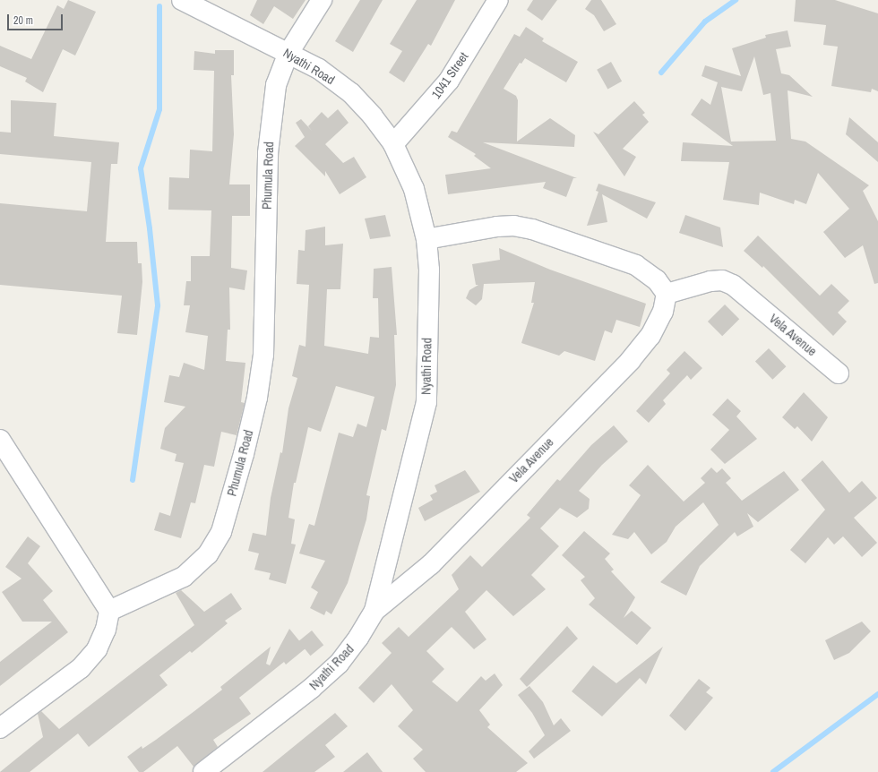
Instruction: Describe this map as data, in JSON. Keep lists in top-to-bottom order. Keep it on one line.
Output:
{"streets":{"street":["Nyathi Road","1041 Street","Phumula Road","Vela Avenue"]},"crossings":[["Nyathi Road","1041 Street"],["Nyathi Road","Phumula Road"],["Nyathi Road","Vela Avenue"]],"scale_bar":"20 m"}
